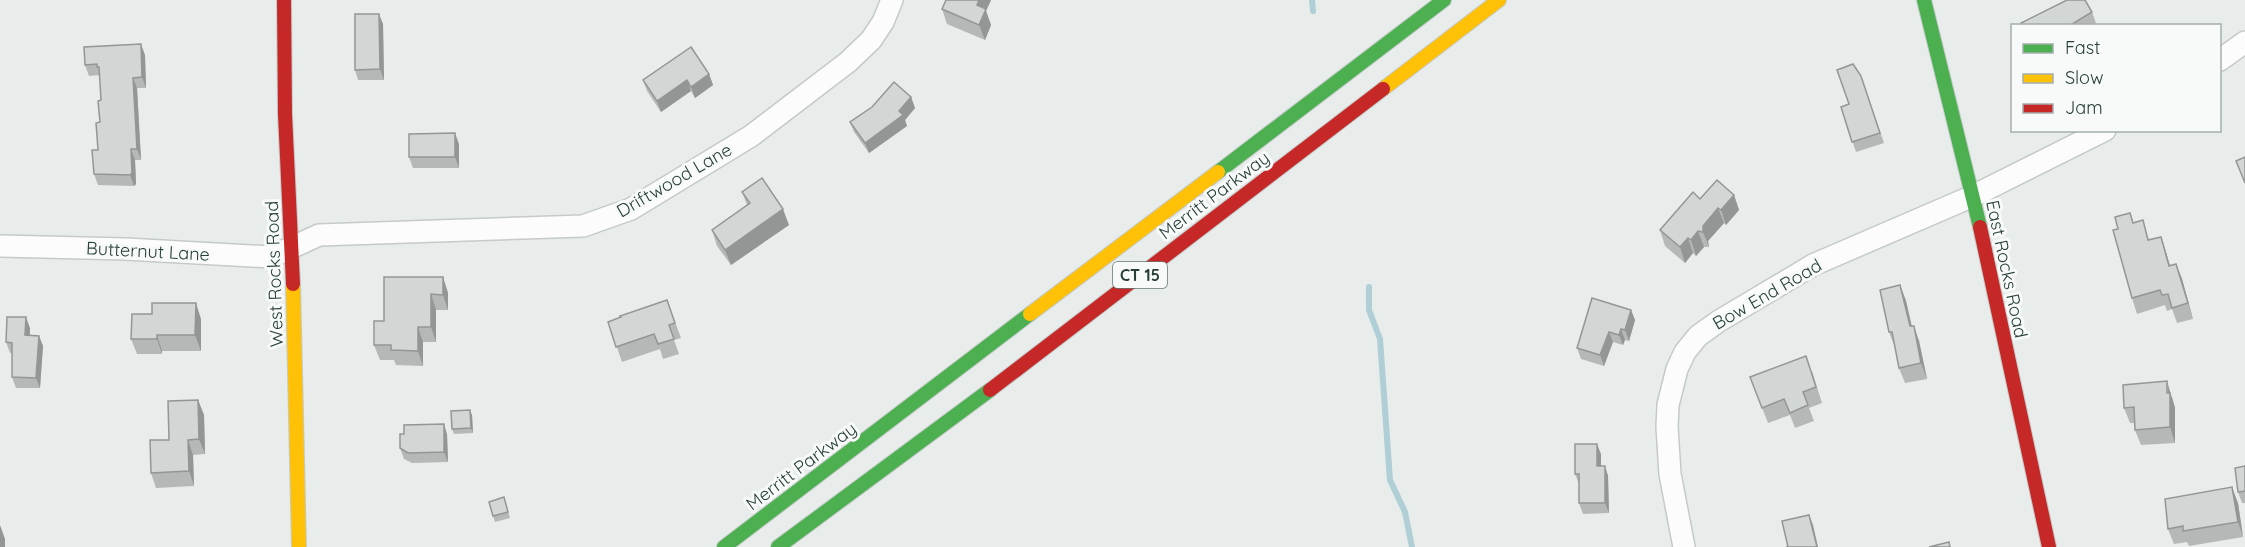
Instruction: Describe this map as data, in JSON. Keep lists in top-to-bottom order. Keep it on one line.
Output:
{"streets":{"main road":["Merritt Parkway","East Rocks Road","West Rocks Road","CT 15"],"street":["Driftwood Lane","Butternut Lane","Bow End Road"]},"crossings":[["Driftwood Lane","Butternut Lane"],["Driftwood Lane","West Rocks Road"],["Butternut Lane","West Rocks Road"],["East Rocks Road","Bow End Road"]],"legend":["Fast","Slow","Jam"]}
